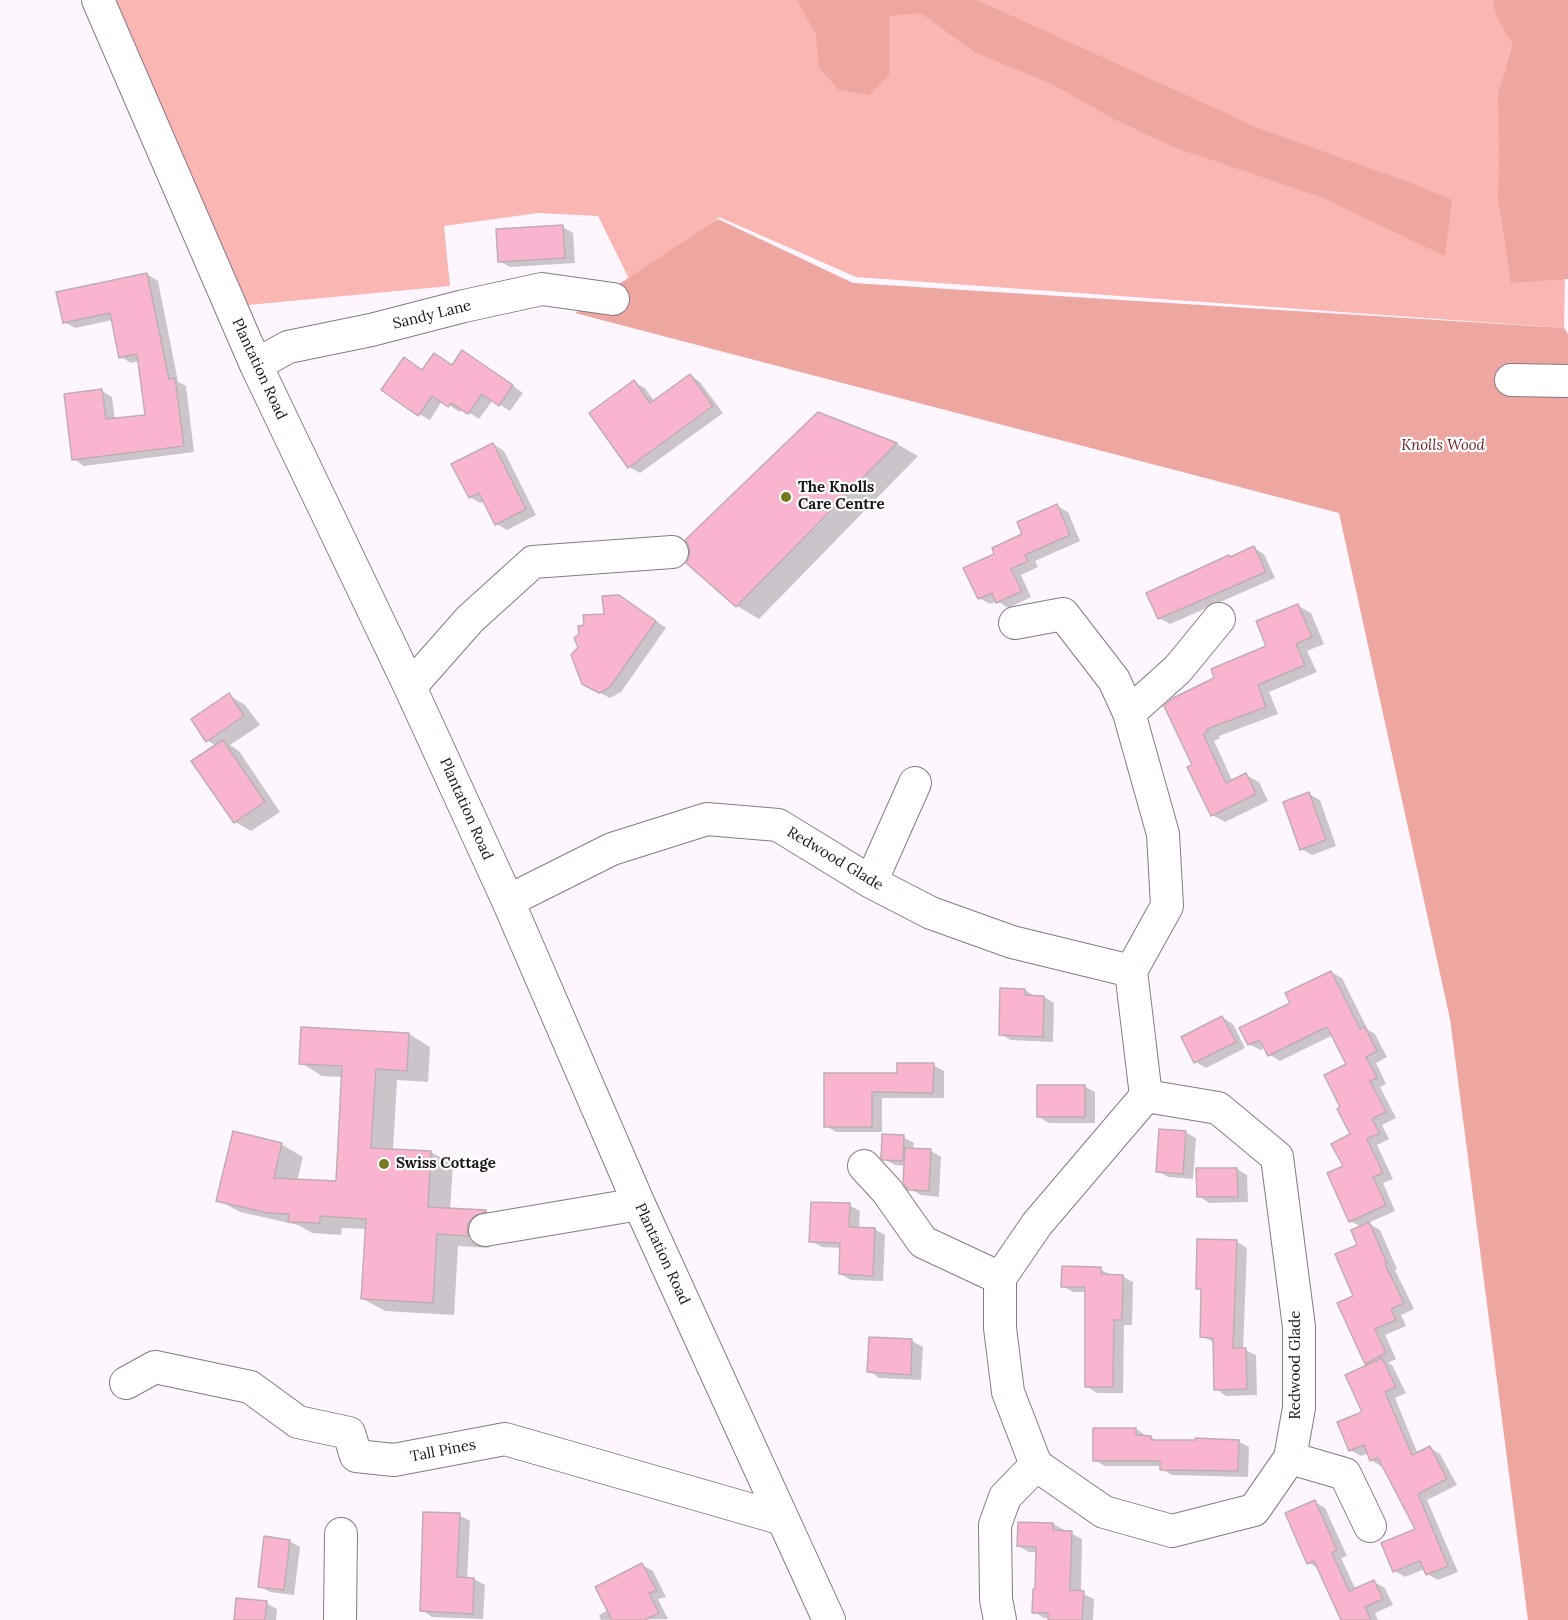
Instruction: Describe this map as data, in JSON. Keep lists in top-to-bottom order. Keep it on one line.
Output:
{"streets":{"street":["Sandy Lane","Plantation Road","Redwood Glade","Tall Pines"]},"crossings":[["Sandy Lane","Plantation Road"],["Plantation Road","Redwood Glade"],["Plantation Road","Tall Pines"]],"parks":["Knolls Wood"],"places":["The Knolls Care Centre","Swiss Cottage"]}
